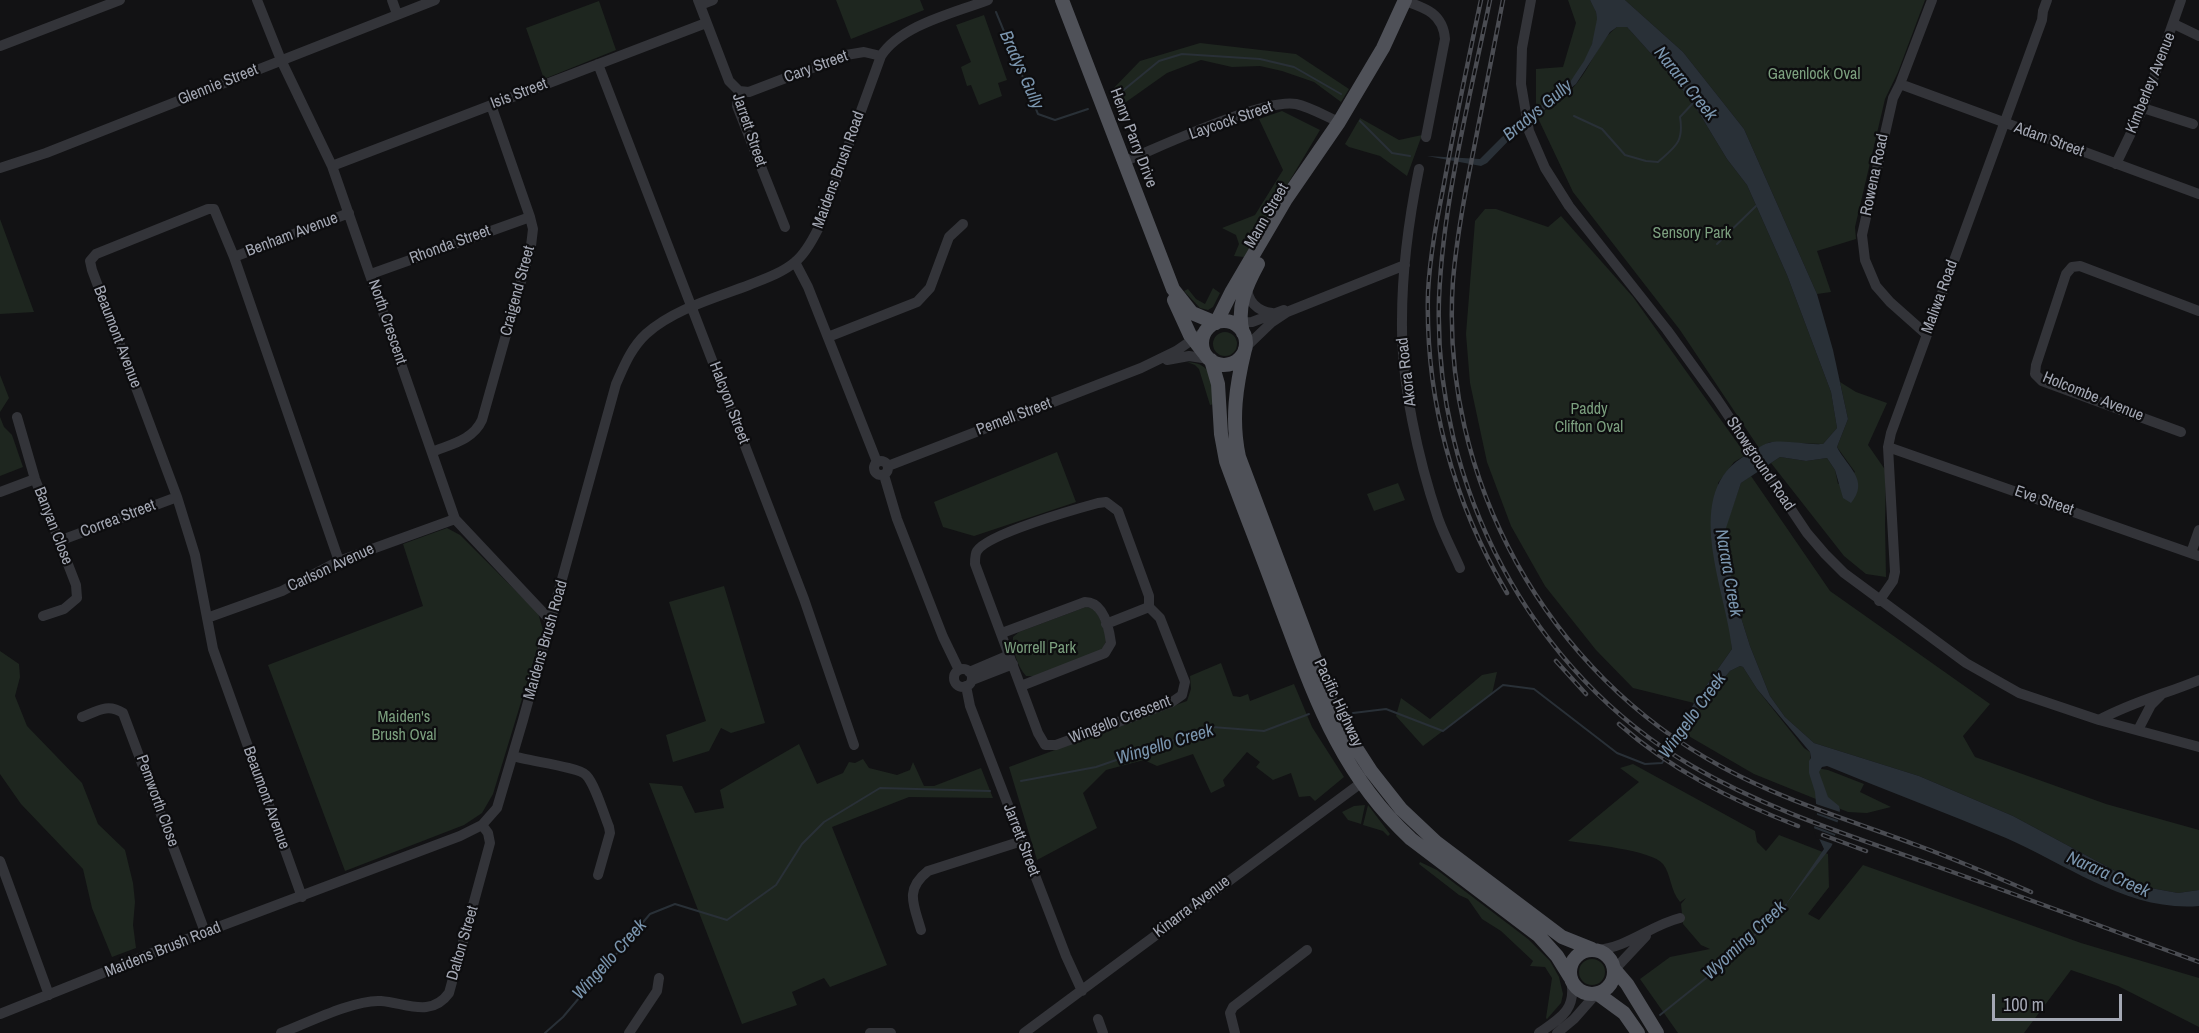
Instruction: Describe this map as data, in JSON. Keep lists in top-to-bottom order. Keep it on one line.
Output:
{"streets":{"main road":["Henry Parry Drive","Mann Street","Pacific Highway"],"street":["Cary Street","Kimberley Avenue","Glennie Street","Isis Street","Laycock Street","Jarrett Street","Adam Street","Maidens Brush Road","Rowena Road","Benham Avenue","Rhonda Street","Craigend Street","Maliwa Road","North Crescent","Beaumont Avenue","Akora Road","Holcombe Avenue","Halcyon Street","Pemell Street","Showground Road","Eve Street","Correa Street","Banyan Close","Carlson Avenue","Wingello Crescent","Pemworth Close","Kinarra Avenue","Dalton Street"]},"crossings":[["Cary Street","Jarrett Street"],["Cary Street","Maidens Brush Road"],["Kimberley Avenue","Adam Street"],["Glennie Street","North Crescent"],["Isis Street","Jarrett Street"],["Isis Street","Craigend Street"],["Isis Street","North Crescent"],["Isis Street","Halcyon Street"],["Laycock Street","Henry Parry Drive"],["Laycock Street","Mann Street"],["Jarrett Street","Pemell Street"],["Jarrett Street","Kinarra Avenue"],["Henry Parry Drive","Mann Street"],["Henry Parry Drive","Pemell Street"],["Henry Parry Drive","Pacific Highway"],["Adam Street","Rowena Road"],["Adam Street","Maliwa Road"],["Maidens Brush Road","North Crescent"],["Maidens Brush Road","Beaumont Avenue"],["Maidens Brush Road","Halcyon Street"],["Maidens Brush Road","Pemworth Close"],["Maidens Brush Road","Dalton Street"],["Rowena Road","Maliwa Road"],["Mann Street","Pemell Street"],["Mann Street","Pacific Highway"],["Benham Avenue","North Crescent"],["Benham Avenue","Beaumont Avenue"],["Rhonda Street","Craigend Street"],["Rhonda Street","North Crescent"],["Craigend Street","North Crescent"],["Maliwa Road","Showground Road"],["Maliwa Road","Eve Street"],["North Crescent","Carlson Avenue"],["Beaumont Avenue","Correa Street"],["Beaumont Avenue","Carlson Avenue"],["Pemell Street","Pacific Highway"],["Correa Street","Banyan Close"],["Pacific Highway","Kinarra Avenue"]],"water":["Bradys Gully","Narara Creek","Wingello Creek","Wyoming Creek"],"parks":["Gavenlock Oval","Sensory Park","Paddy Clifton Oval","Worrell Park","Maiden's Brush Oval"],"scale_bar":"100 m"}
